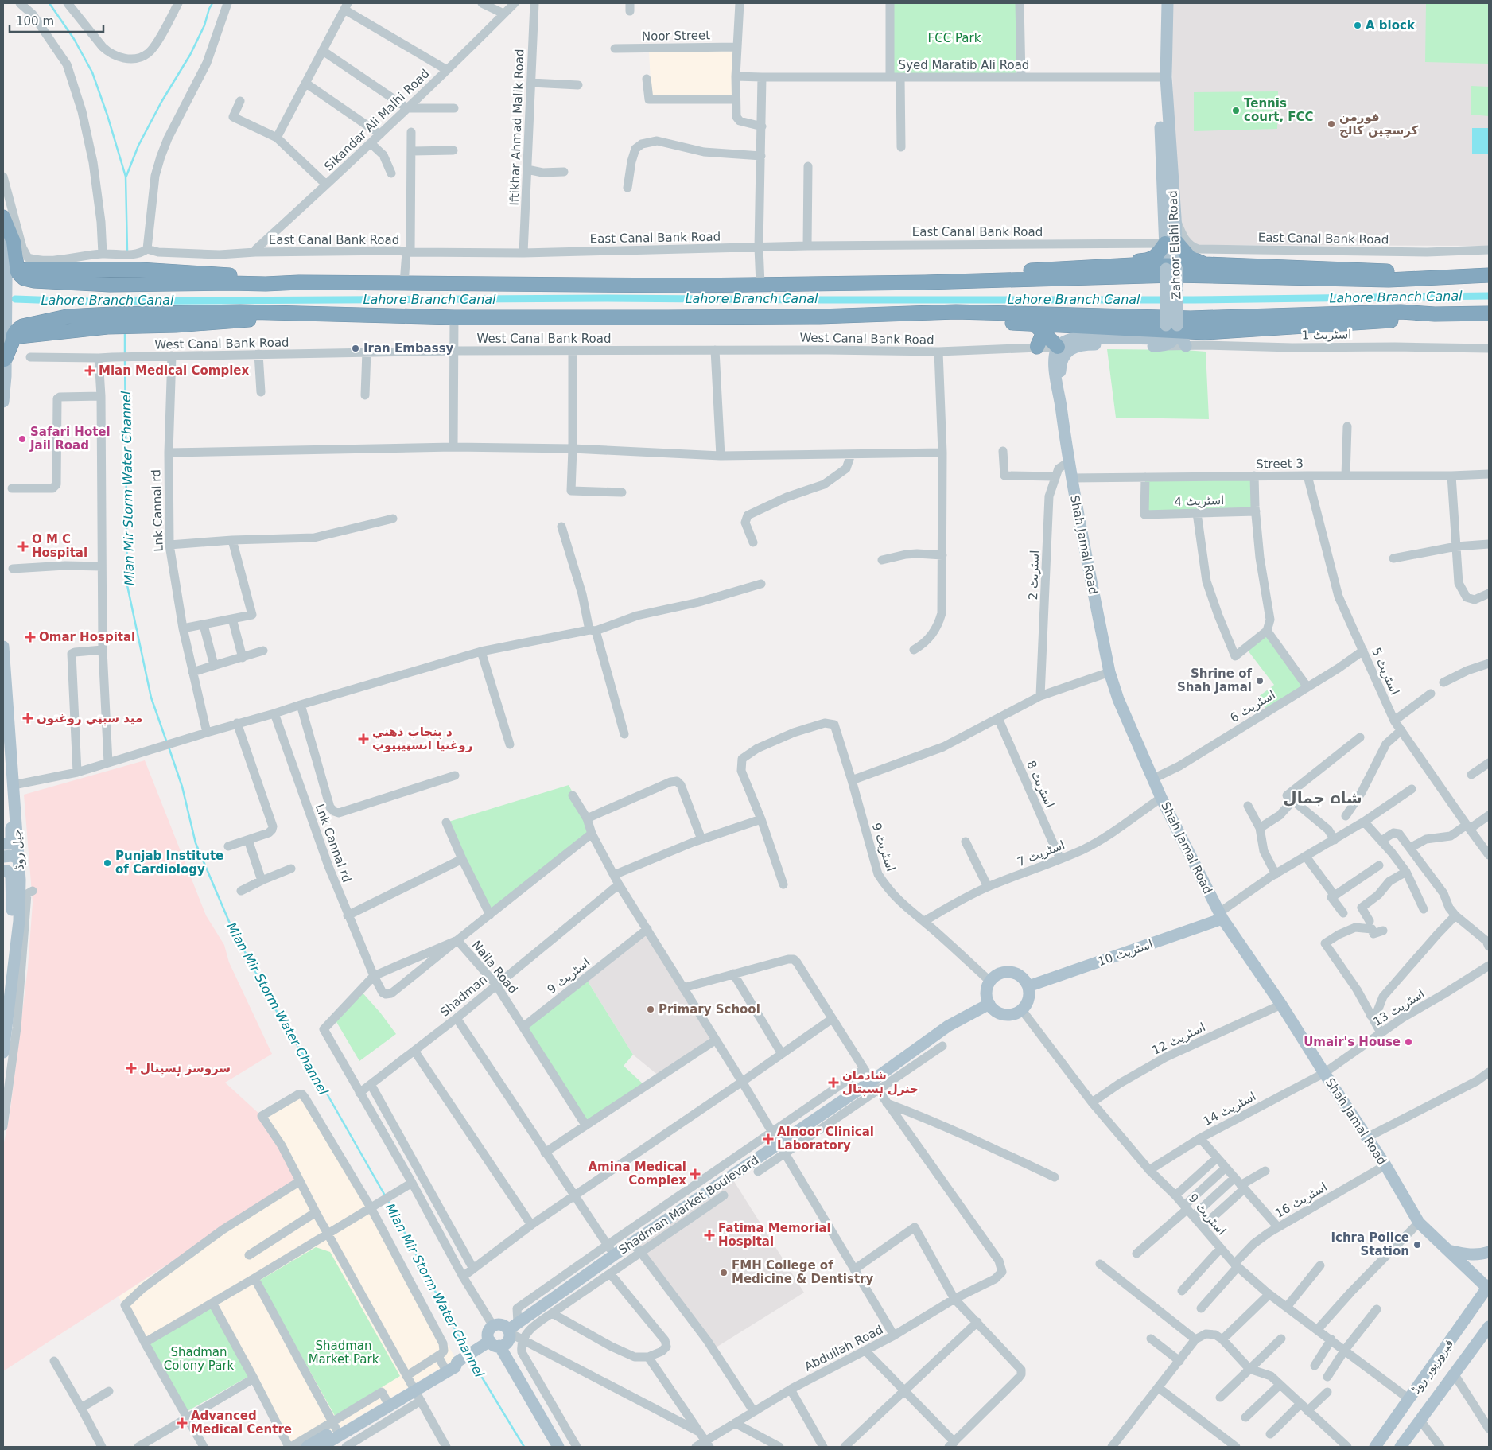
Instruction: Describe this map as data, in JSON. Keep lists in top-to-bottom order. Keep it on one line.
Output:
{"streets":{"main road":["Zahoor Elahi Road","Shah Jamal Road","جیل روڈ","اسٹریٹ 10","Shadman Market Boulevard","فیروزپور روڈ"],"street":["Noor Street","Syed Maratib Ali Road","Sikandar Ali Malhi Road","Iftikhar Ahmad Malik Road","East Canal Bank Road","اسٹریٹ 1","West Canal Bank Road","Street 3","اسٹریٹ 4","Lnk Cannal rd","اسٹریٹ 2","اسٹریٹ 5","اسٹریٹ 6","اسٹریٹ 8","اسٹریٹ 9","اسٹریٹ 7","Naila Road","Shadman","اسٹریٹ 13","اسٹریٹ 12","اسٹریٹ 14","اسٹریٹ 16","Abdullah Road"]},"crossings":[["Syed Maratib Ali Road","Zahoor Elahi Road"],["Sikandar Ali Malhi Road","East Canal Bank Road"],["Iftikhar Ahmad Malik Road","East Canal Bank Road"],["East Canal Bank Road","Zahoor Elahi Road"],["West Canal Bank Road","Lnk Cannal rd"],["Street 3","اسٹریٹ 4"],["Street 3","Shah Jamal Road"],["Street 3","اسٹریٹ 5"],["Lnk Cannal rd","Naila Road"],["Shah Jamal Road","اسٹریٹ 2"],["Shah Jamal Road","اسٹریٹ 6"],["Shah Jamal Road","اسٹریٹ 7"],["Shah Jamal Road","اسٹریٹ 10"],["Shah Jamal Road","اسٹریٹ 13"],["Shah Jamal Road","اسٹریٹ 12"],["Shah Jamal Road","اسٹریٹ 14"],["Shah Jamal Road","اسٹریٹ 16"],["Shah Jamal Road","فیروزپور روڈ"],["اسٹریٹ 5","اسٹریٹ 6"],["اسٹریٹ 8","اسٹریٹ 7"],["اسٹریٹ 9","اسٹریٹ 7"],["اسٹریٹ 9","اسٹریٹ 10"],["اسٹریٹ 9","Naila Road"],["اسٹریٹ 9","اسٹریٹ 12"],["اسٹریٹ 9","اسٹریٹ 14"],["اسٹریٹ 9","اسٹریٹ 16"],["اسٹریٹ 9","Shadman Market Boulevard"],["اسٹریٹ 9","فیروزپور روڈ"],["اسٹریٹ 10","Shadman Market Boulevard"],["Naila Road","Shadman"],["اسٹریٹ 13","اسٹریٹ 14"]],"districts":["شاہ جمال"],"water":["Lahore Branch Canal","Mian Mir Storm Water Channel"],"parks":["FCC Park","Shadman Market Park","Shadman Colony Park"],"places":{"other":["A block","Tennis court, FCC","فورمن کرسچین کالج","Iran Embassy","Safari Hotel Jail Road","Shrine of Shah Jamal","Punjab Institute of Cardiology","Primary School","Umair's House","Ichra Police Station","FMH College of Medicine & Dentistry"],"health":["Mian Medical Complex","O M C Hospital","Omar Hospital","مید سېټي روغتون","د پنجاب ذهني روغتیا انسټیټیوټ","سروسز ہسپتال","شادمان جنرل ہسپتال","Alnoor Clinical Laboratory","Amina Medical Complex","Fatima Memorial Hospital","Advanced Medical Centre"]},"scale_bar":"100 m"}
